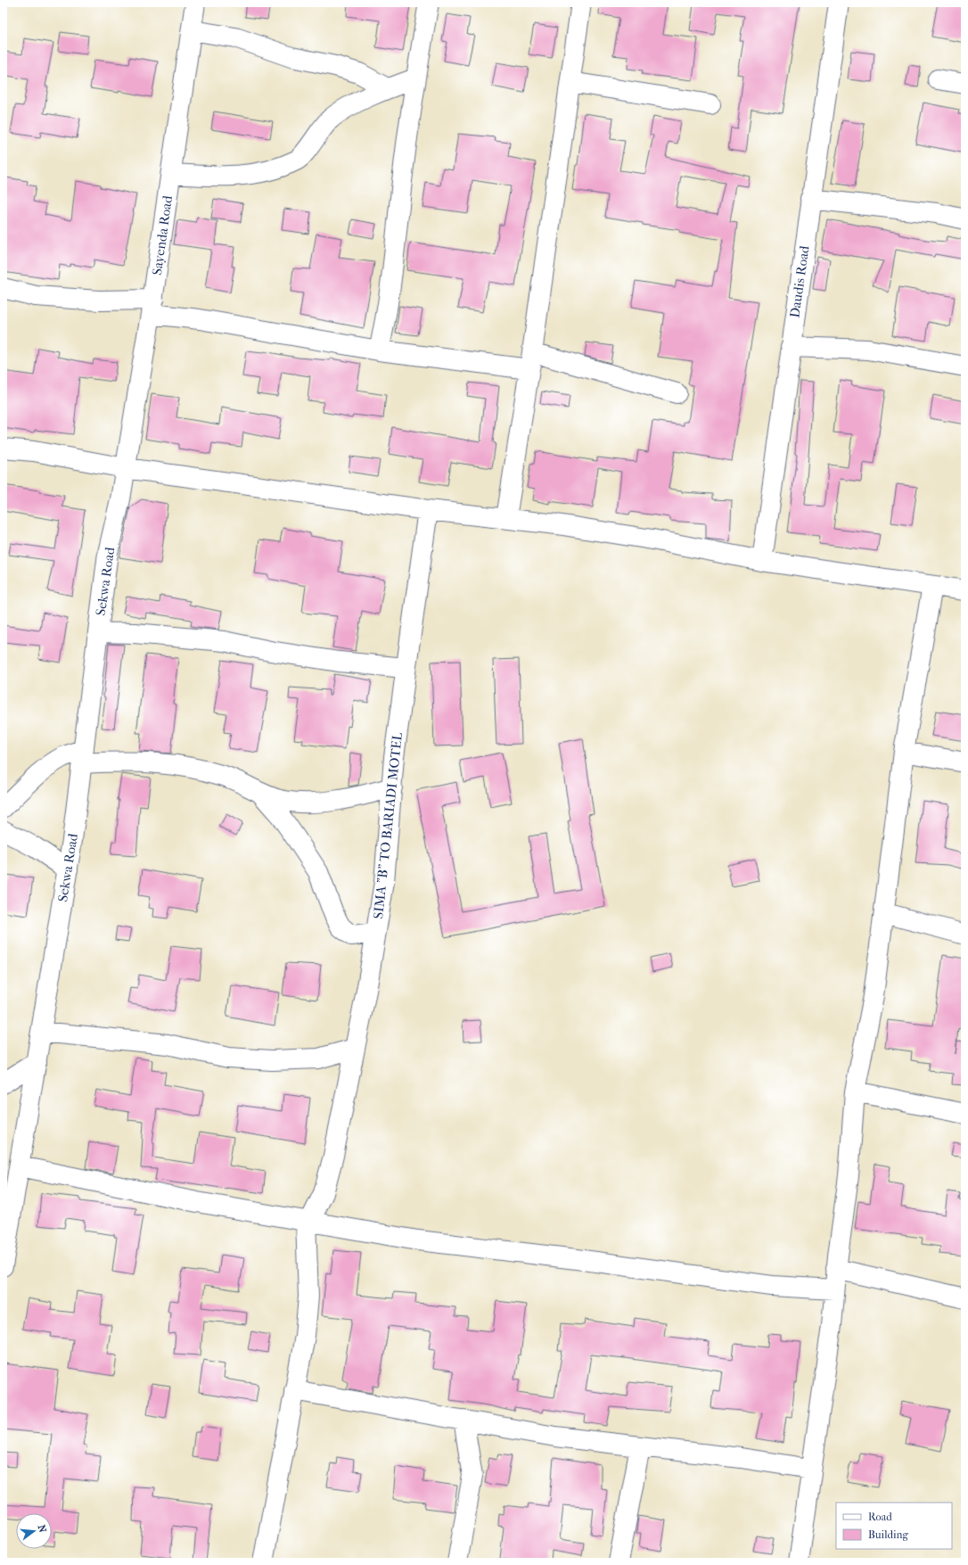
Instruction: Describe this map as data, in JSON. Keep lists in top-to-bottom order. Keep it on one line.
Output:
{"streets":{"street":["Sayenda Road","Daudis Road","Sekwa Road","SIMA \"B\" TO BARIADI MOTEL"]},"crossings":[["Sayenda Road","Sekwa Road"]],"legend":["Road","Building"],"north":"right"}
